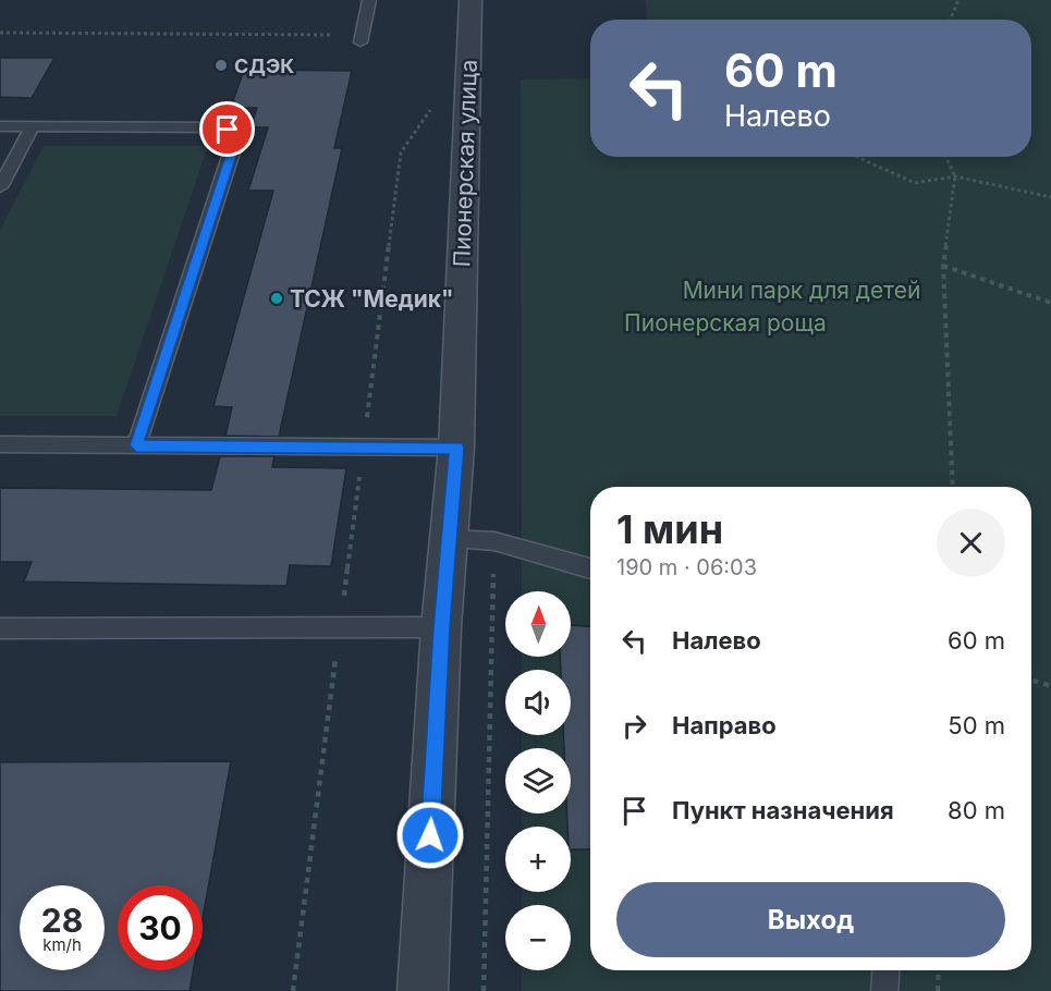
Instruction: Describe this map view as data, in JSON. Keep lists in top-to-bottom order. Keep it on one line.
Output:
{"streets":{"street":["Пионерская улица"]},"parks":["Мини парк для детей","Пионерская роща"],"places":["СДЭК","ТСЖ \"Медик\""],"north":"top","page":{"turn":["60 m","Налево"],"heading":["1 мин","190 m · 06:03"],"map_buttons":["+","−"],"list":[{"name":"Налево","value":"60 m"},{"name":"Направо","value":"50 m"},{"name":"Пункт назначения","value":"80 m"}],"buttons":"Выход","speed":"28 km/h","limit":"30"}}
